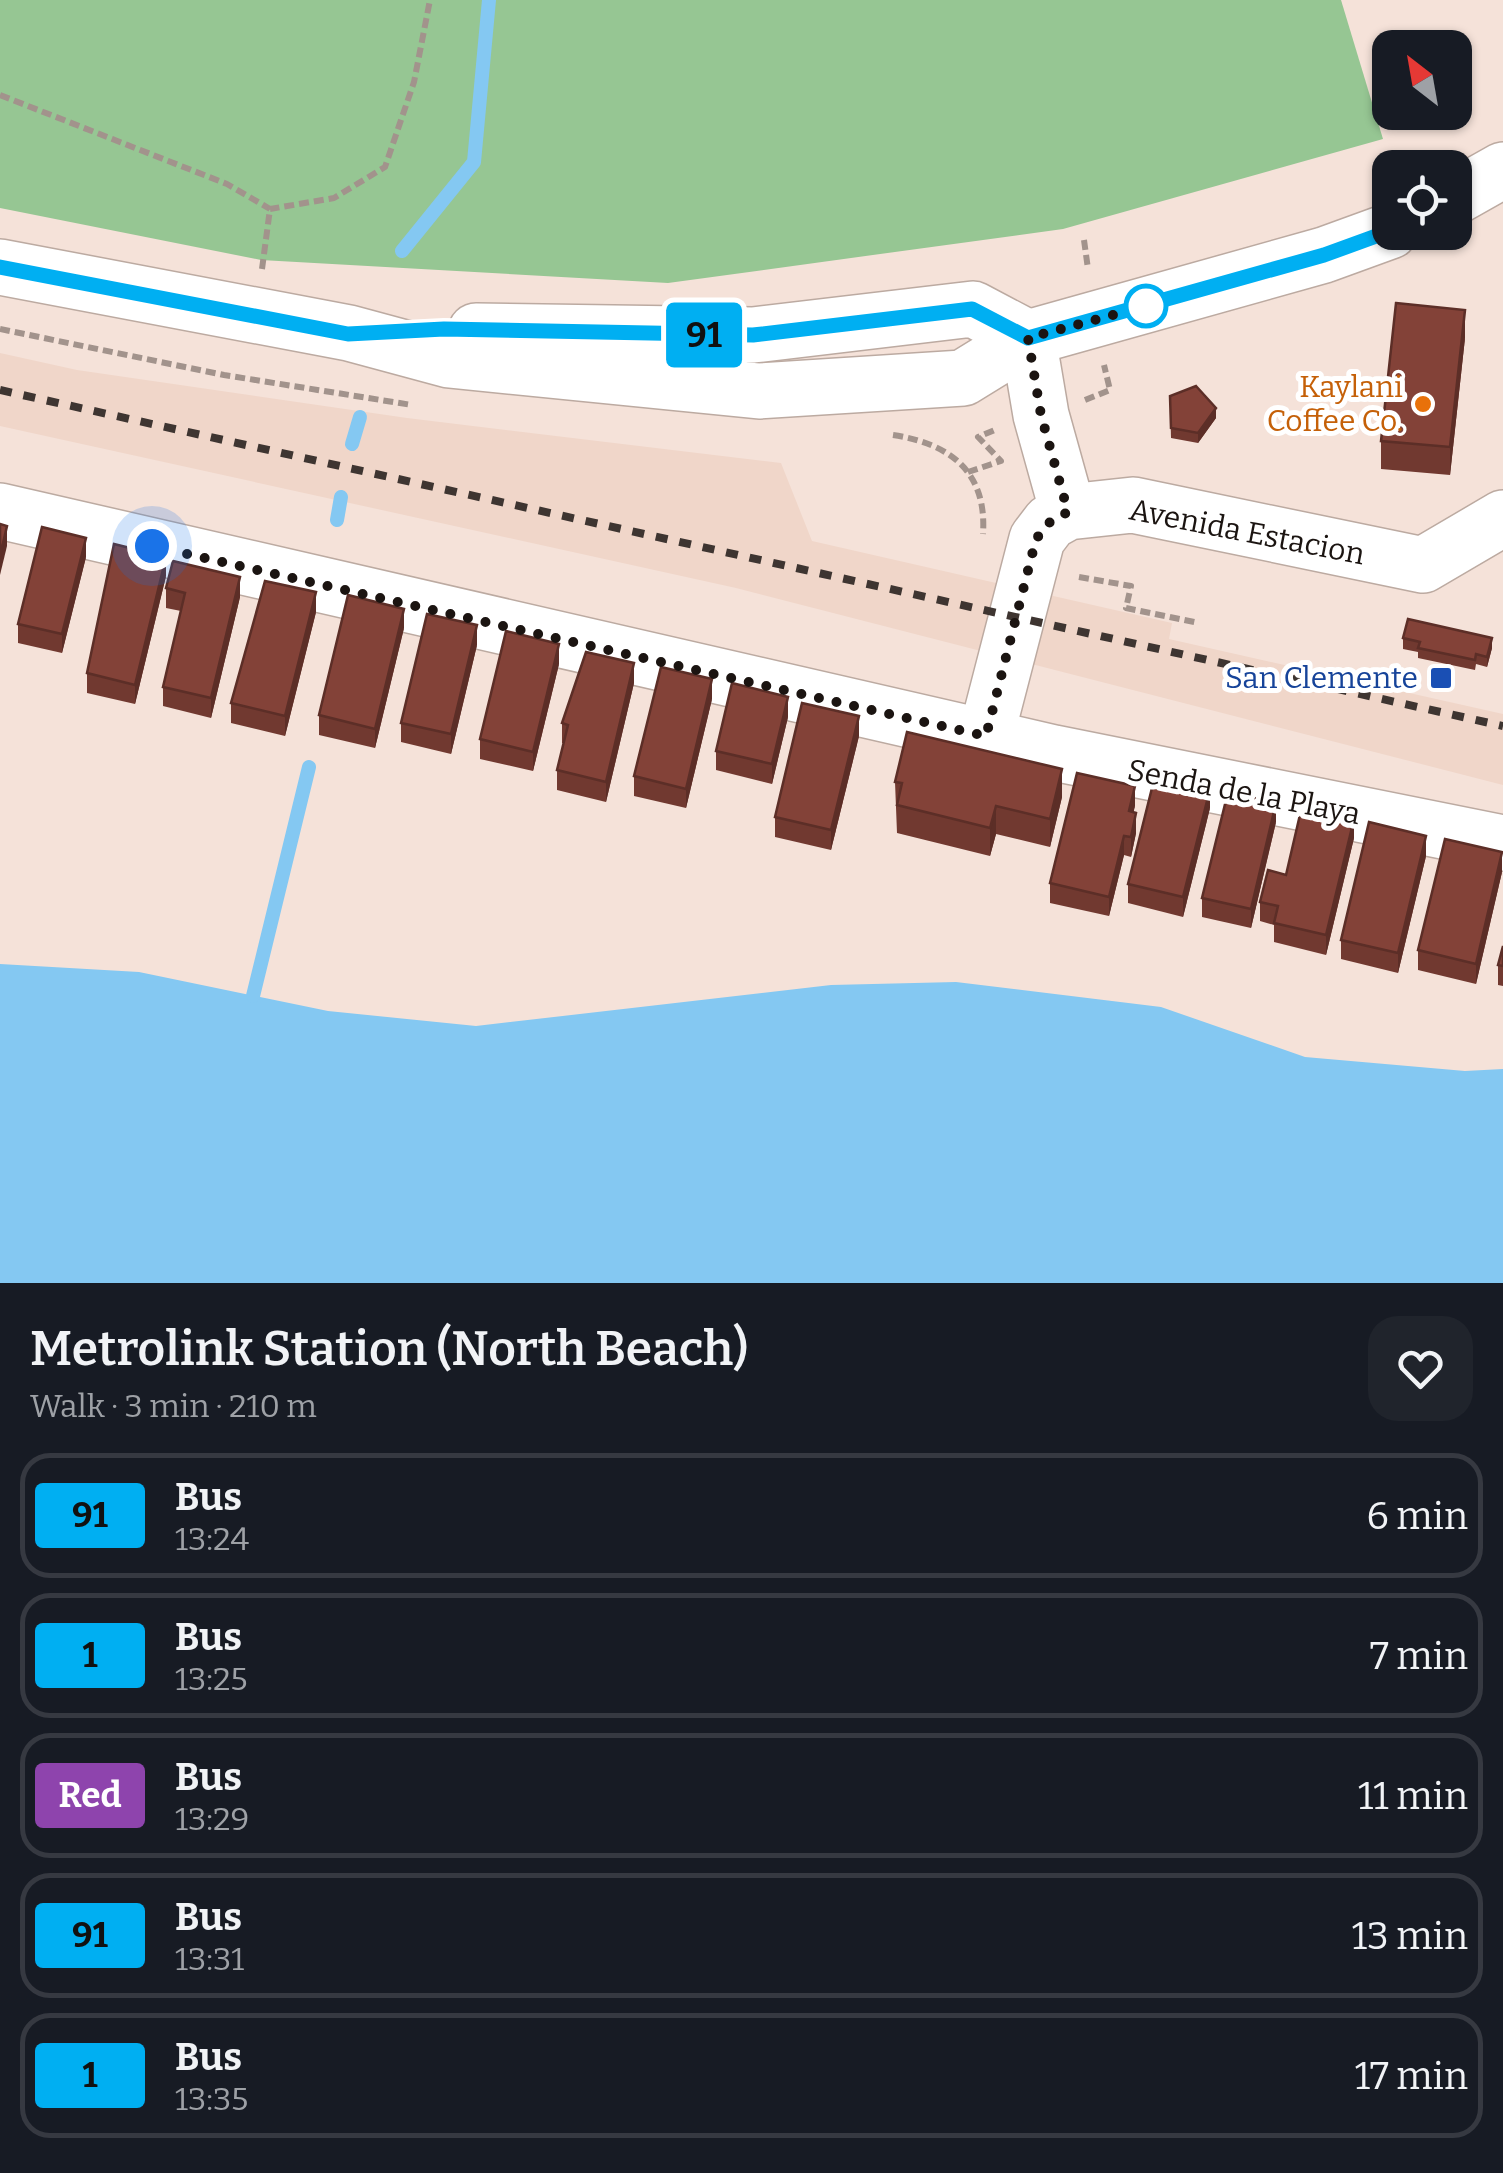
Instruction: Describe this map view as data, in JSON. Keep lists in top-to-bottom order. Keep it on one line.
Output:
{"streets":{"street":["Avenida Estacion","Senda de la Playa"]},"places":{"other":["Kaylani Coffee Co."],"transit":["San Clemente"]},"lines":["bus line 91"],"north":"top left","page":{"on_map":"91","heading":["Metrolink Station (North Beach)","Walk · 3 min · 210 m"],"list":[{"mark":"91","name":"Bus","note":"13:24","value":"6 min"},{"mark":"1","name":"Bus","note":"13:25","value":"7 min"},{"mark":"Red","name":"Bus","note":"13:29","value":"11 min"},{"mark":"91","name":"Bus","note":"13:31","value":"13 min"},{"mark":"1","name":"Bus","note":"13:35","value":"17 min"}]}}
